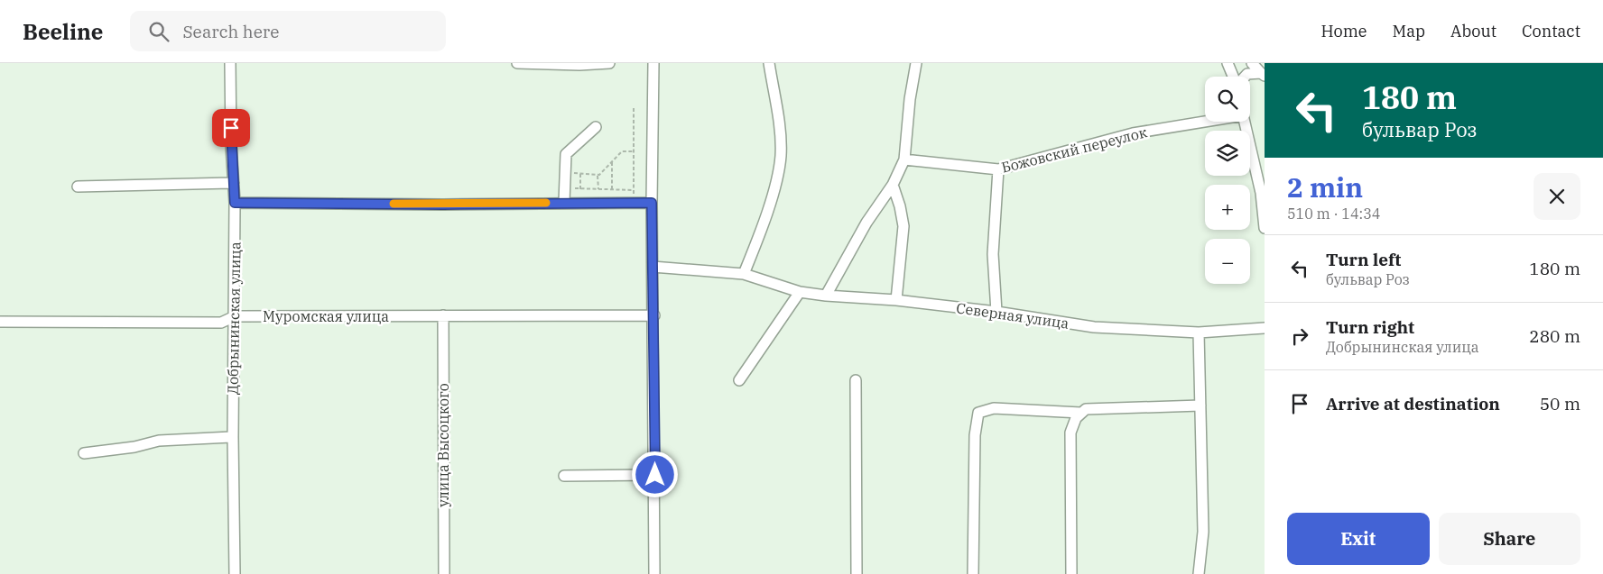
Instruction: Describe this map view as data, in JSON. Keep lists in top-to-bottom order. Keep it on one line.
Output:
{"streets":{"street":["Божовский переулок","Северная улица","Муромская улица","Добрынинская улица","улица Высоцкого"]},"crossings":[["Муромская улица","Добрынинская улица"],["Муромская улица","улица Высоцкого"]],"page":{"header":"Beeline","search":"Search here","nav":["Home","Map","About","Contact"],"turn":["180 m","бульвар Роз"],"map_buttons":["+","−"],"heading":["2 min","510 m · 14:34"],"list":[{"name":"Turn left","note":"бульвар Роз","value":"180 m"},{"name":"Turn right","note":"Добрынинская улица","value":"280 m"},{"name":"Arrive at destination","value":"50 m"}],"buttons":["Exit","Share"]}}
